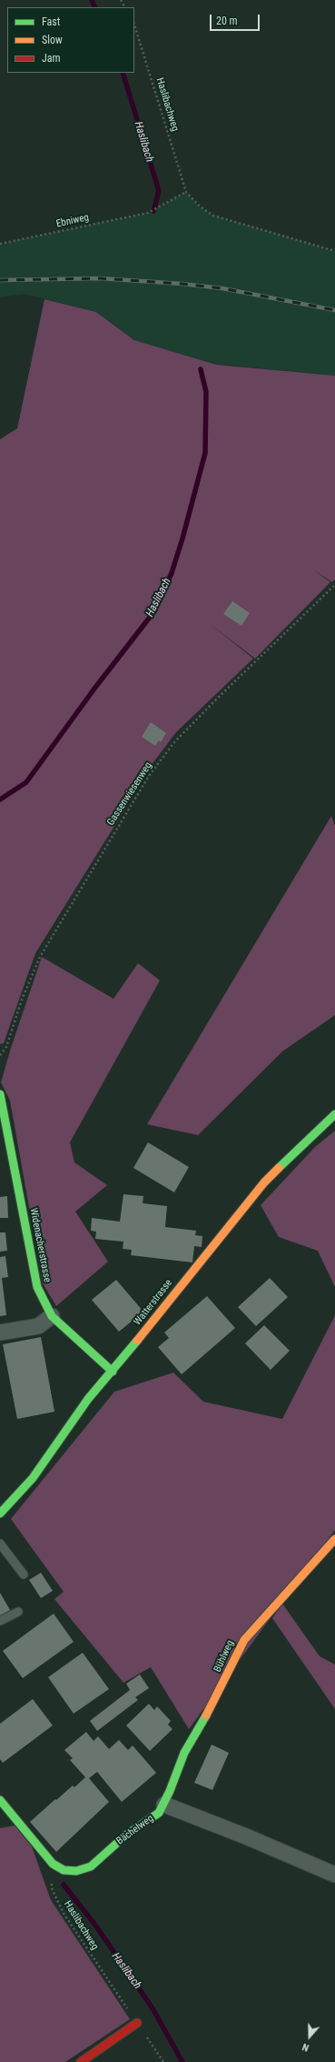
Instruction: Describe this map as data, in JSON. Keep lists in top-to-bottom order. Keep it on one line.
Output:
{"streets":{"street":["Widenacherstrasse","Watterstrasse","Bühlweg","Bächelweg"],"path":["Haslibachweg","Ebniweg","Gassenwiesenweg"]},"crossings":[["Haslibachweg","Ebniweg"],["Haslibachweg","Bächelweg"],["Widenacherstrasse","Watterstrasse"],["Bühlweg","Bächelweg"]],"water":["Haslibach"],"legend":["Fast","Slow","Jam"],"scale_bar":"20 m","north":"bottom"}
